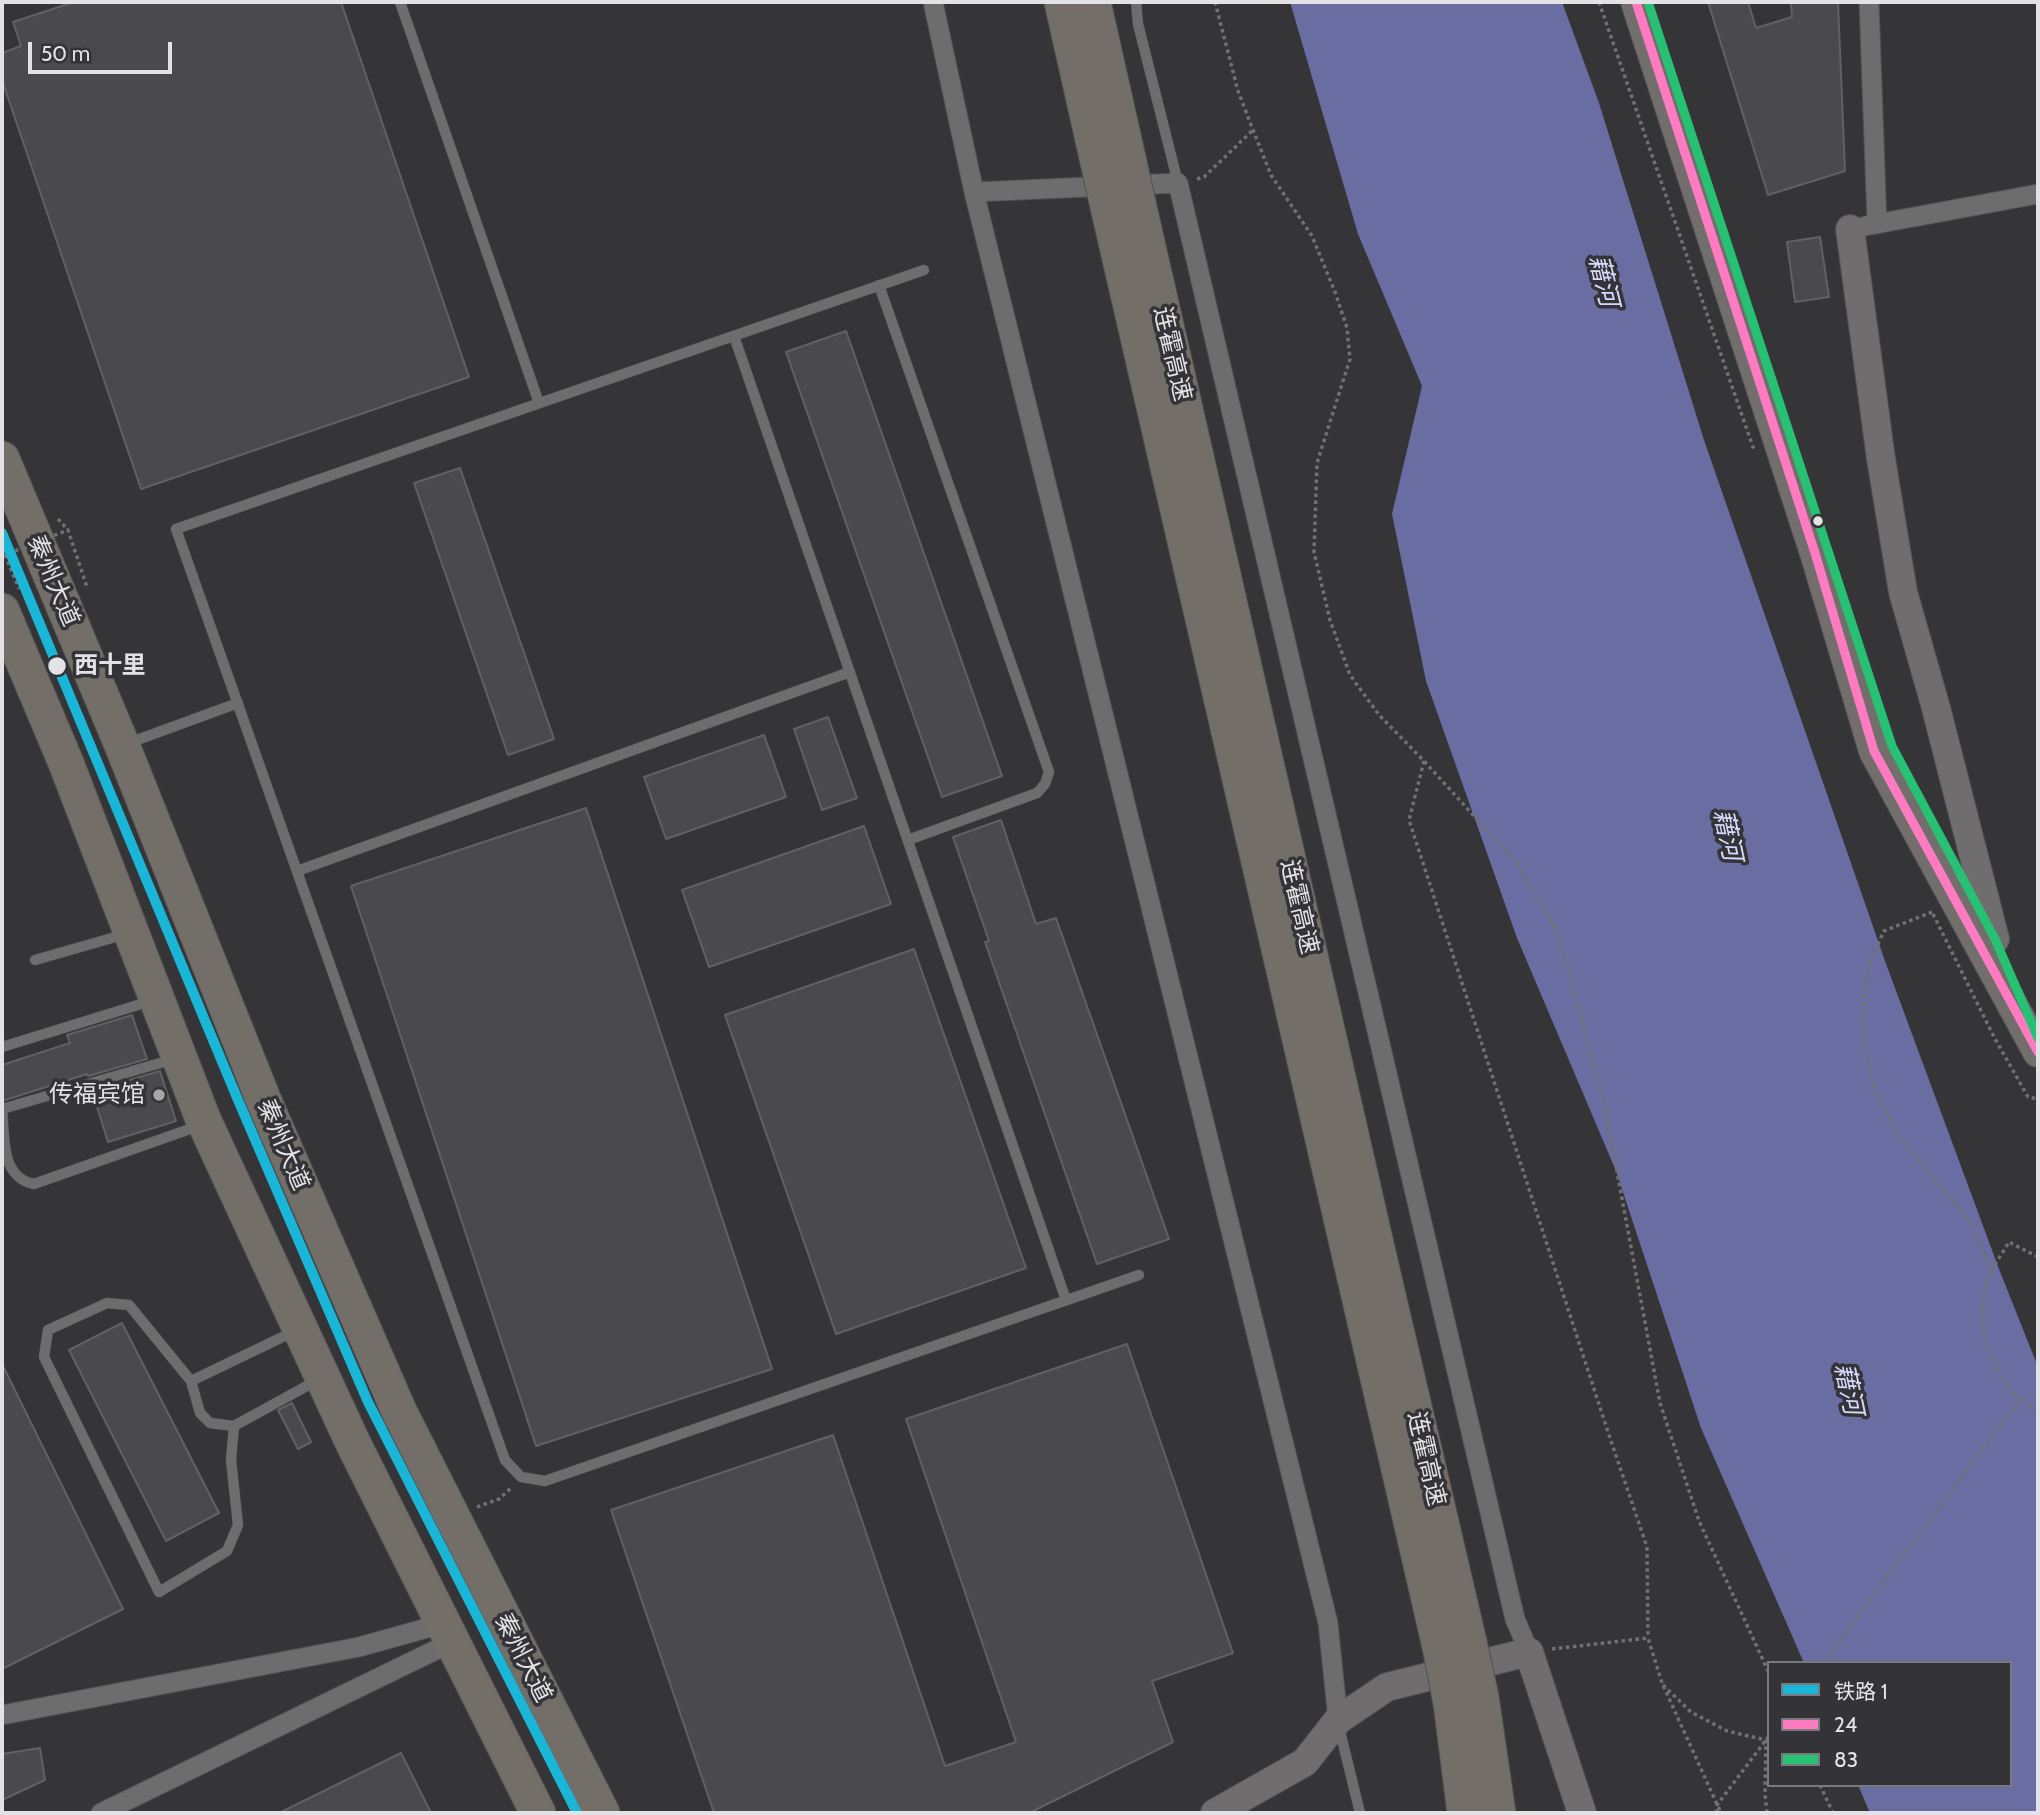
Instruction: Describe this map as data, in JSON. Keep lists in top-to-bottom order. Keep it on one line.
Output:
{"streets":{"highway":["连霍高速","秦州大道"]},"water":["藉河"],"places":["西十里","传福宾馆"],"lines":["transit line 24","transit line 83","rail line 1"],"legend":["铁路 1","24","83"],"scale_bar":"50 m"}
